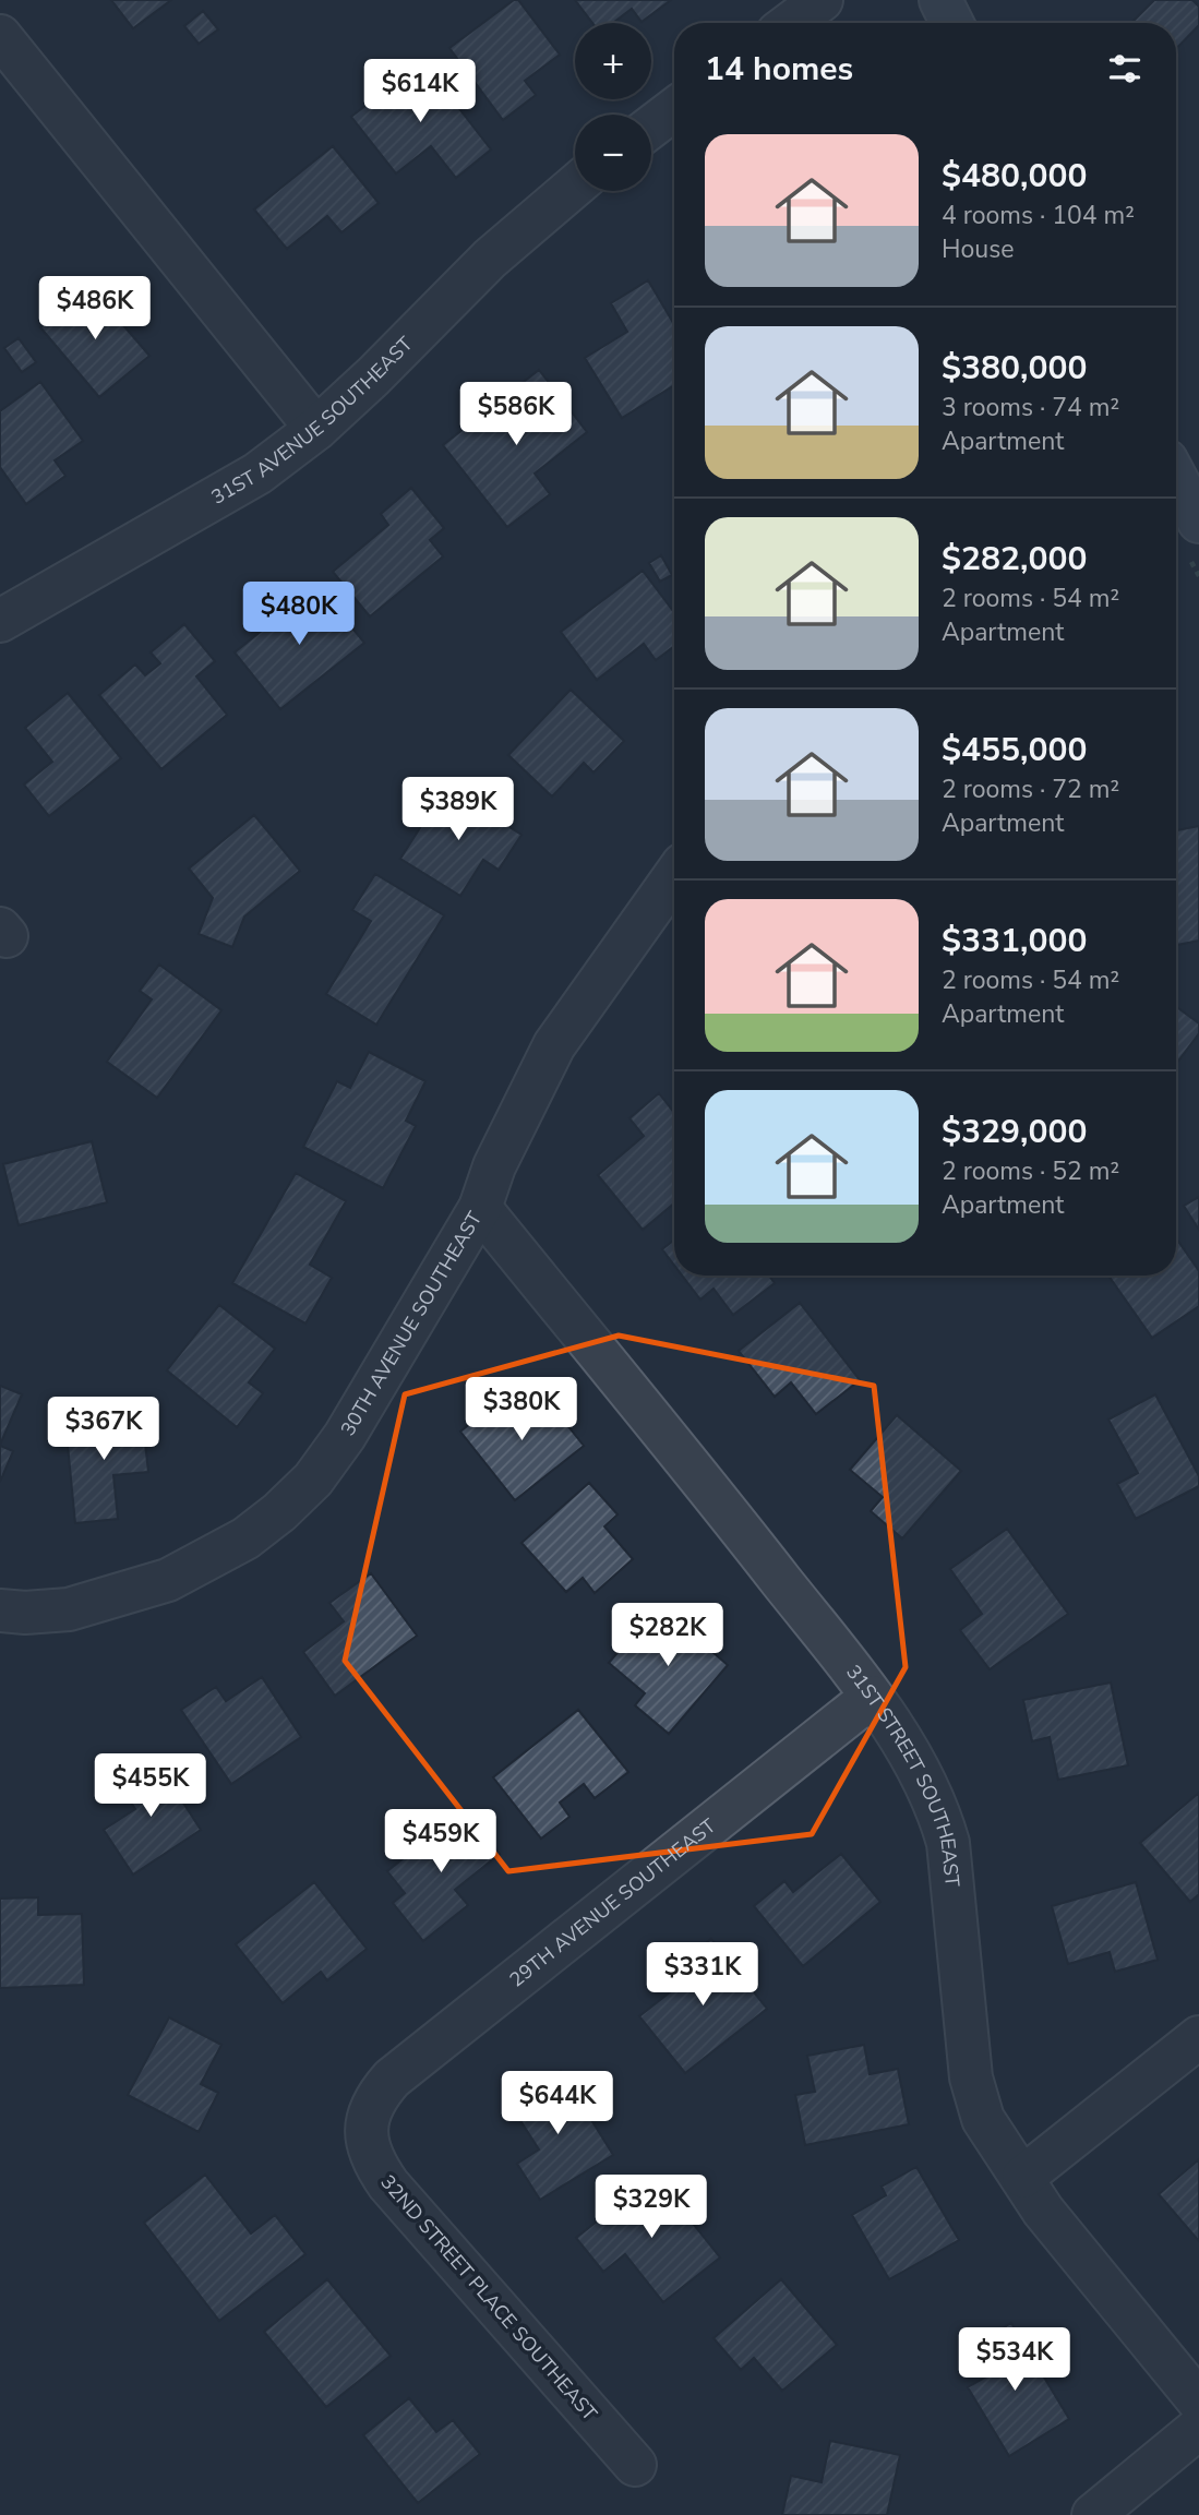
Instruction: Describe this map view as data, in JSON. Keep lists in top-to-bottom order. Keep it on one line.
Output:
{"streets":{"street":["31ST AVENUE SOUTHEAST","30TH AVENUE SOUTHEAST","31ST STREET SOUTHEAST","29TH AVENUE SOUTHEAST","32ND STREET PLACE SOUTHEAST"]},"crossings":[["30TH AVENUE SOUTHEAST","31ST STREET SOUTHEAST"],["31ST STREET SOUTHEAST","29TH AVENUE SOUTHEAST"],["29TH AVENUE SOUTHEAST","32ND STREET PLACE SOUTHEAST"]],"page":{"map_buttons":["+","−"],"heading":"14 homes","price":["$614K","$486K","$586K","$480K","$389K","$380K","$367K","$282K","$455K","$459K","$331K","$644K","$329K","$534K"],"list":[{"name":"$480,000","note":"4 rooms · 104 m² · House"},{"name":"$380,000","note":"3 rooms · 74 m² · Apartment"},{"name":"$282,000","note":"2 rooms · 54 m² · Apartment"},{"name":"$455,000","note":"2 rooms · 72 m² · Apartment"},{"name":"$331,000","note":"2 rooms · 54 m² · Apartment"},{"name":"$329,000","note":"2 rooms · 52 m² · Apartment"}]}}
